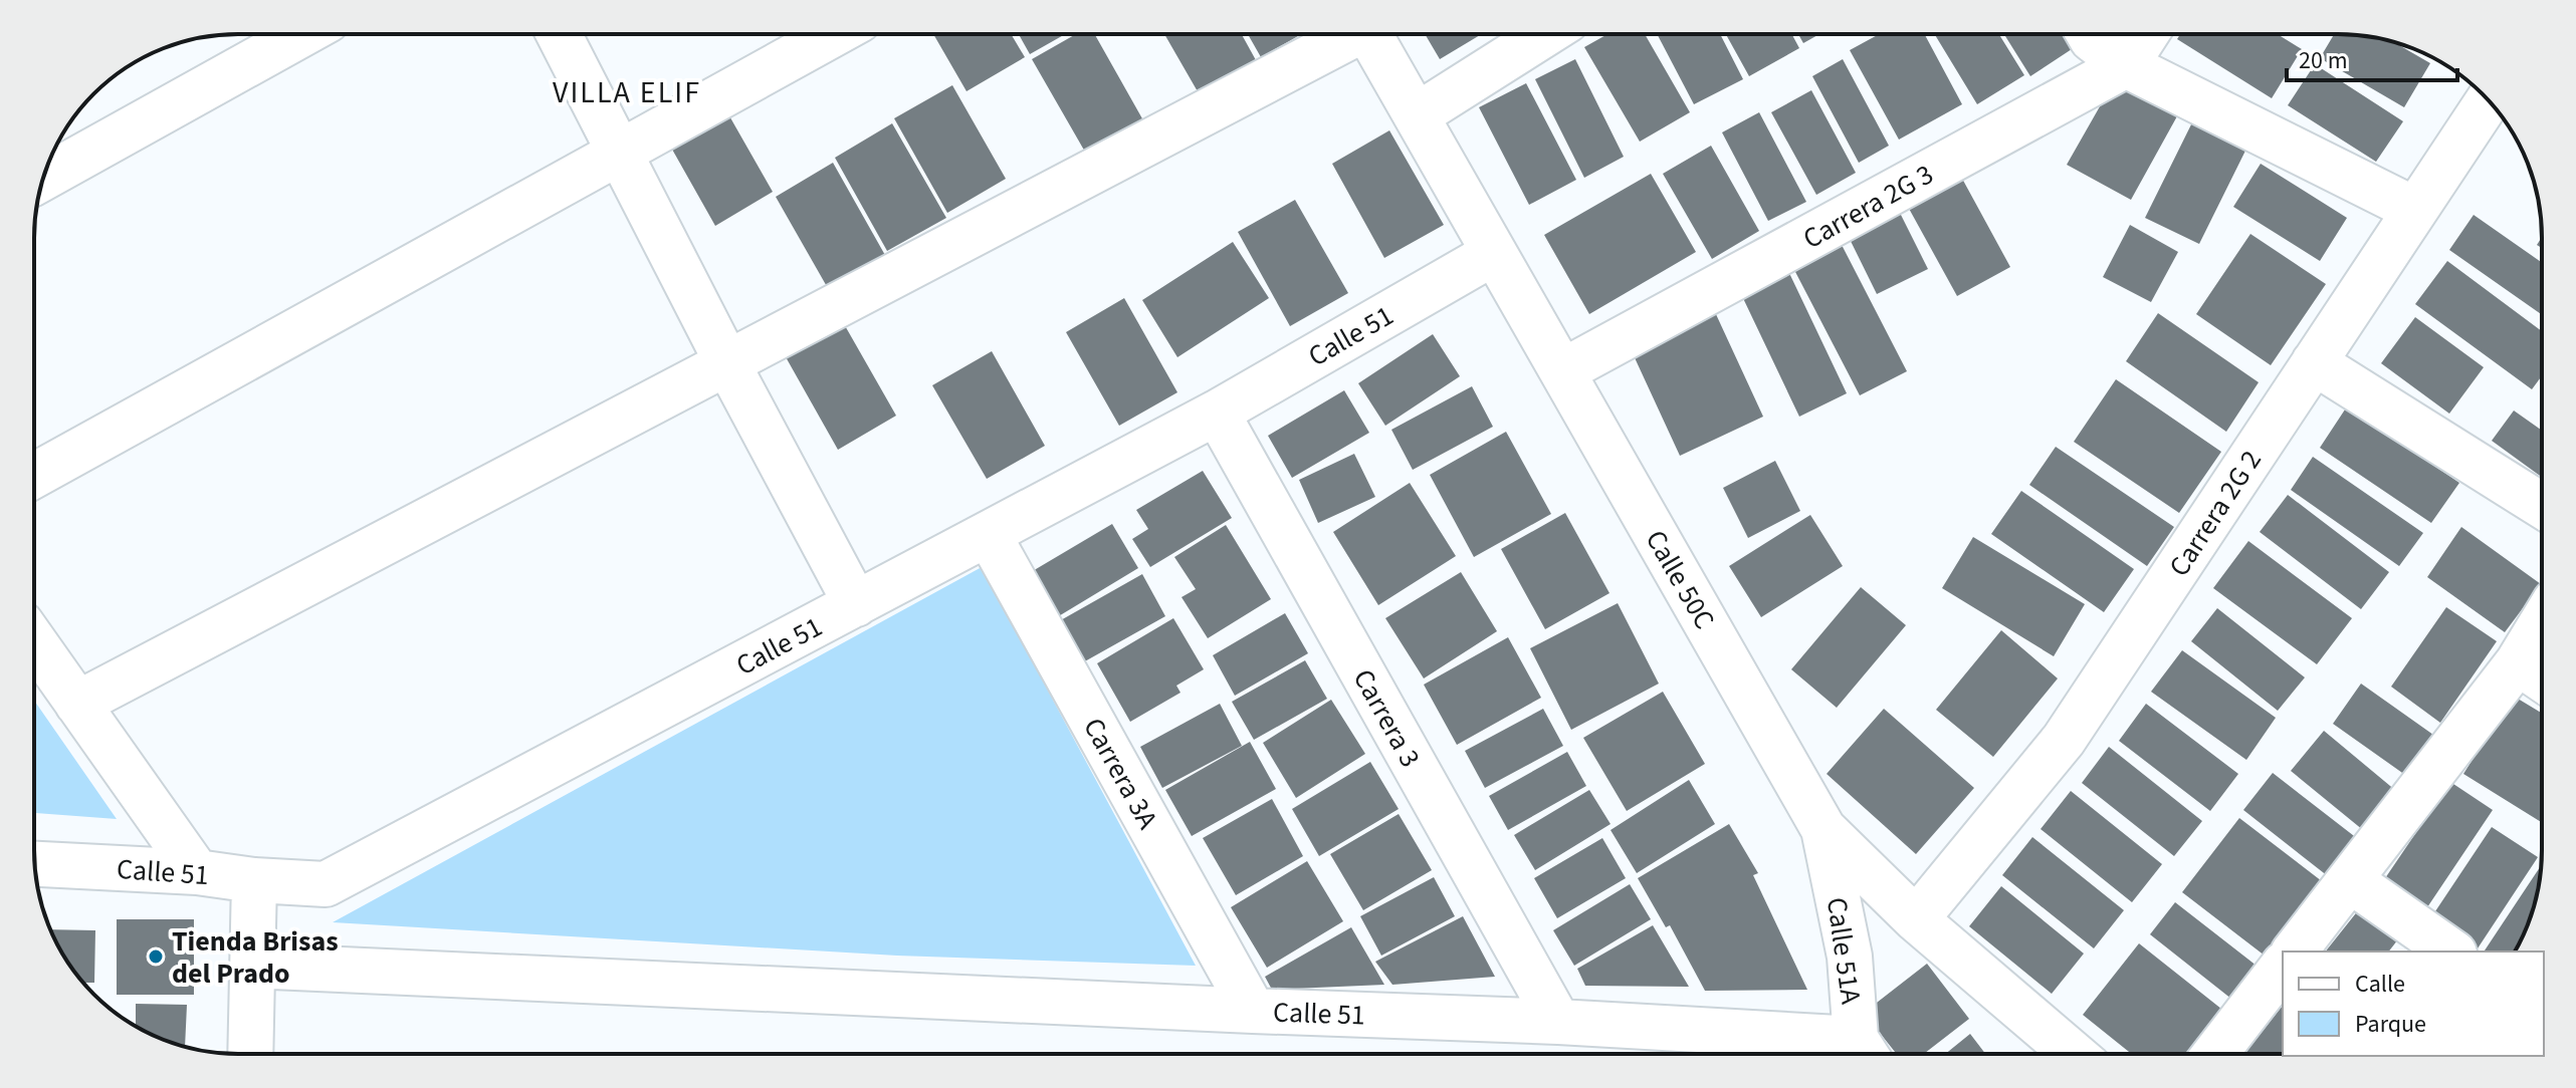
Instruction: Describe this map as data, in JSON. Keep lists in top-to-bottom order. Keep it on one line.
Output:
{"streets":{"street":["Carrera 2G 3","Calle 51","Carrera 2G 2","Calle 50C","Carrera 3","Carrera 3A","Calle 51A"]},"crossings":[["Carrera 2G 3","Calle 50C"],["Calle 51","Calle 50C"],["Calle 51","Carrera 3"],["Calle 51","Carrera 3A"],["Carrera 2G 2","Calle 50C"],["Calle 50C","Calle 51A"]],"districts":["VILLA ELIF"],"places":["Tienda Brisas del Prado"],"legend":["Calle","Parque"],"scale_bar":"20 m"}
